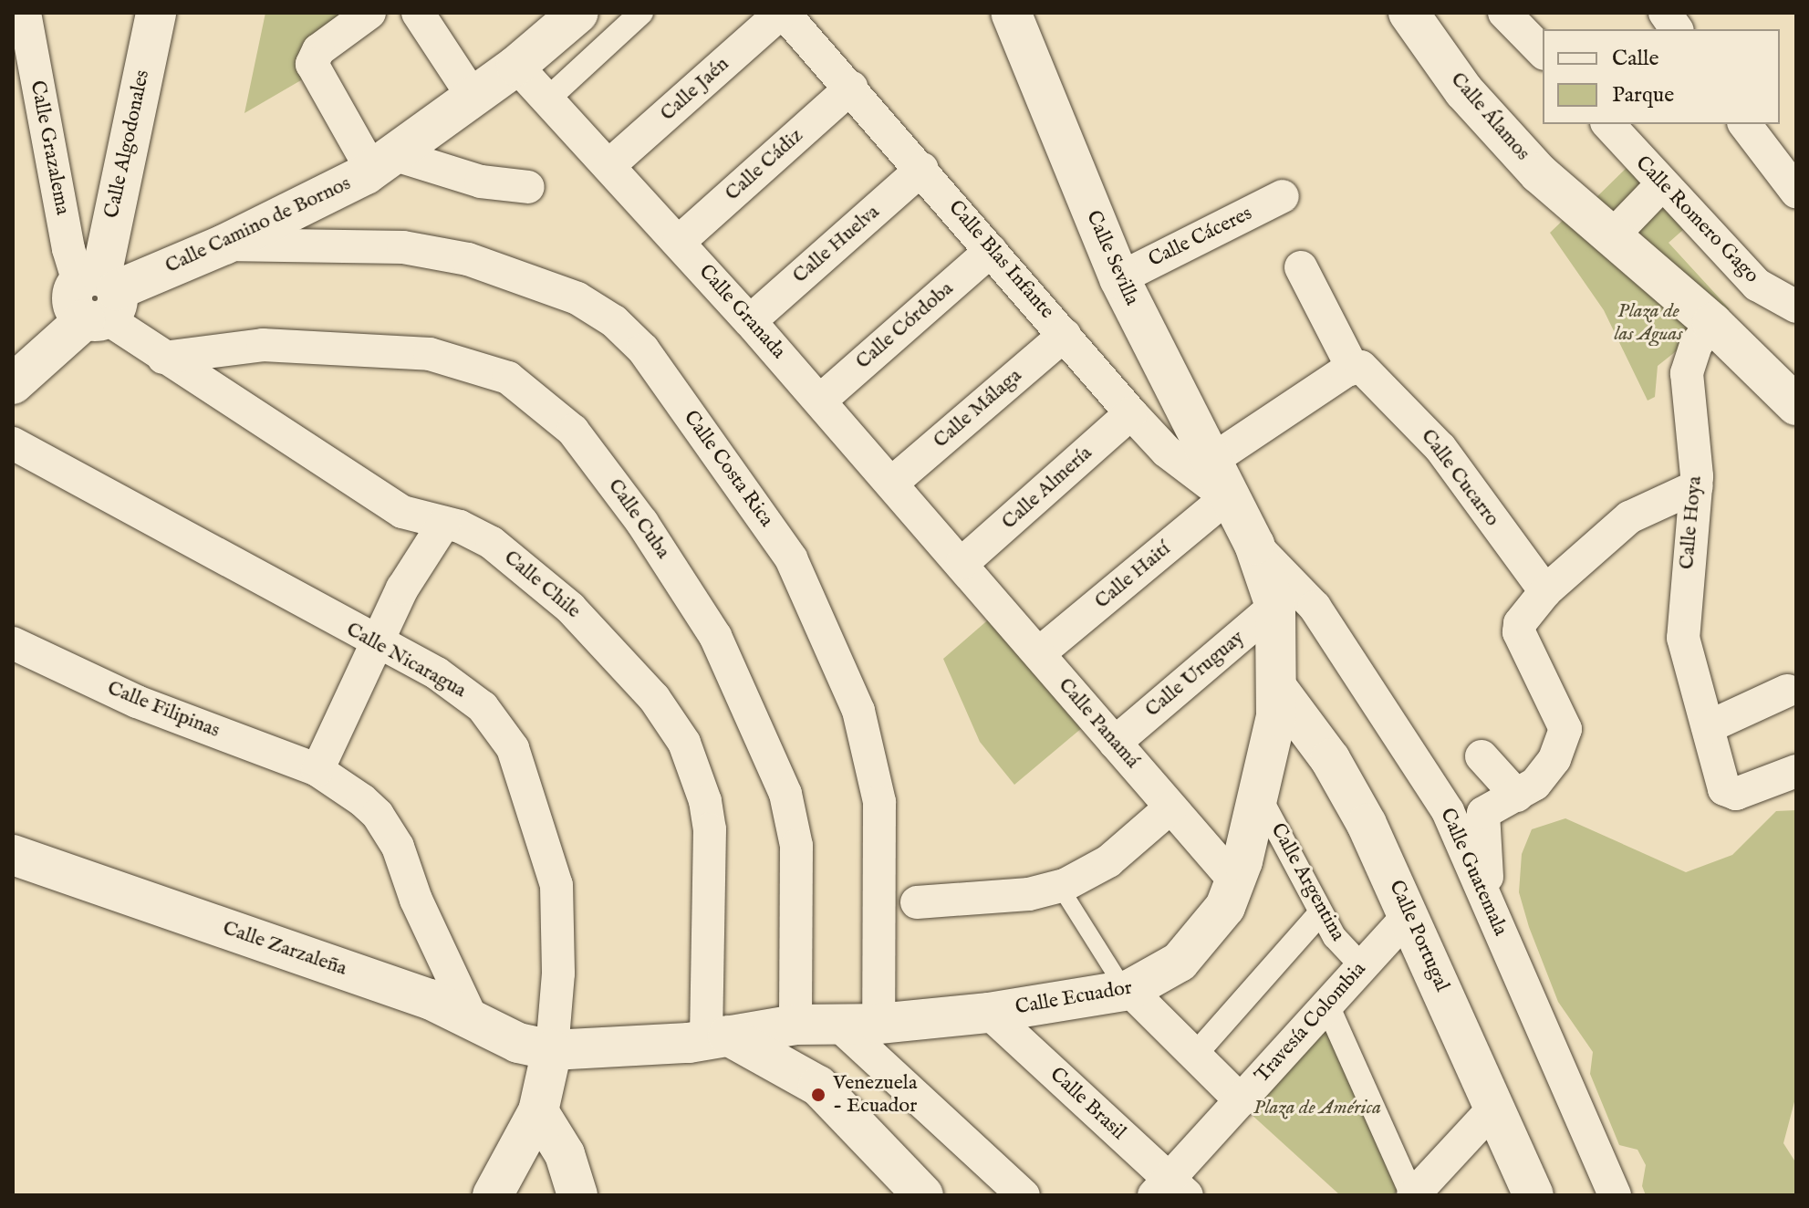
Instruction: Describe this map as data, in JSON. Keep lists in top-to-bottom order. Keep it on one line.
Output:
{"streets":{"street":["Calle Jaén","Calle Álamos","Calle Algodonales","Calle Grazalema","Calle Cádiz","Calle Romero Gago","Calle Camino de Bornos","Calle Cáceres","Calle Huelva","Calle Sevilla","Calle Blas Infante","Calle Granada","Calle Córdoba","Calle Málaga","Calle Costa Rica","Calle Cucarro","Calle Almería","Calle Cuba","Calle Hoya","Calle Haití","Calle Chile","Calle Nicaragua","Calle Uruguay","Calle Filipinas","Calle Panamá","Calle Guatemala","Calle Argentina","Calle Portugal","Calle Zarzaleña","Calle Ecuador","Travesía Colombia","Calle Brasil"]},"crossings":[["Calle Jaén","Calle Blas Infante"],["Calle Jaén","Calle Granada"],["Calle Algodonales","Calle Grazalema"],["Calle Algodonales","Calle Camino de Bornos"],["Calle Algodonales","Calle Chile"],["Calle Grazalema","Calle Camino de Bornos"],["Calle Grazalema","Calle Chile"],["Calle Cádiz","Calle Blas Infante"],["Calle Cádiz","Calle Granada"],["Calle Camino de Bornos","Calle Granada"],["Calle Camino de Bornos","Calle Costa Rica"],["Calle Camino de Bornos","Calle Chile"],["Calle Cáceres","Calle Sevilla"],["Calle Huelva","Calle Blas Infante"],["Calle Huelva","Calle Granada"],["Calle Sevilla","Calle Blas Infante"],["Calle Sevilla","Calle Haití"],["Calle Sevilla","Calle Ecuador"],["Calle Blas Infante","Calle Córdoba"],["Calle Blas Infante","Calle Málaga"],["Calle Blas Infante","Calle Almería"],["Calle Blas Infante","Calle Haití"],["Calle Blas Infante","Calle Ecuador"],["Calle Granada","Calle Córdoba"],["Calle Granada","Calle Málaga"],["Calle Granada","Calle Almería"],["Calle Granada","Calle Panamá"],["Calle Costa Rica","Calle Ecuador"],["Calle Almería","Calle Panamá"],["Calle Cuba","Calle Chile"],["Calle Cuba","Calle Ecuador"],["Calle Haití","Calle Panamá"],["Calle Haití","Calle Ecuador"],["Calle Chile","Calle Ecuador"],["Calle Nicaragua","Calle Zarzaleña"],["Calle Nicaragua","Calle Ecuador"],["Calle Uruguay","Calle Panamá"],["Calle Uruguay","Calle Ecuador"],["Calle Filipinas","Calle Zarzaleña"],["Calle Panamá","Calle Ecuador"],["Calle Guatemala","Calle Ecuador"],["Calle Argentina","Calle Ecuador"],["Calle Argentina","Travesía Colombia"],["Calle Portugal","Calle Ecuador"],["Calle Portugal","Travesía Colombia"],["Calle Zarzaleña","Calle Ecuador"],["Calle Ecuador","Calle Brasil"],["Travesía Colombia","Calle Brasil"]],"parks":["Plaza de las Aguas","Plaza de América"],"places":["Venezuela - Ecuador"],"legend":["Calle","Parque"]}
